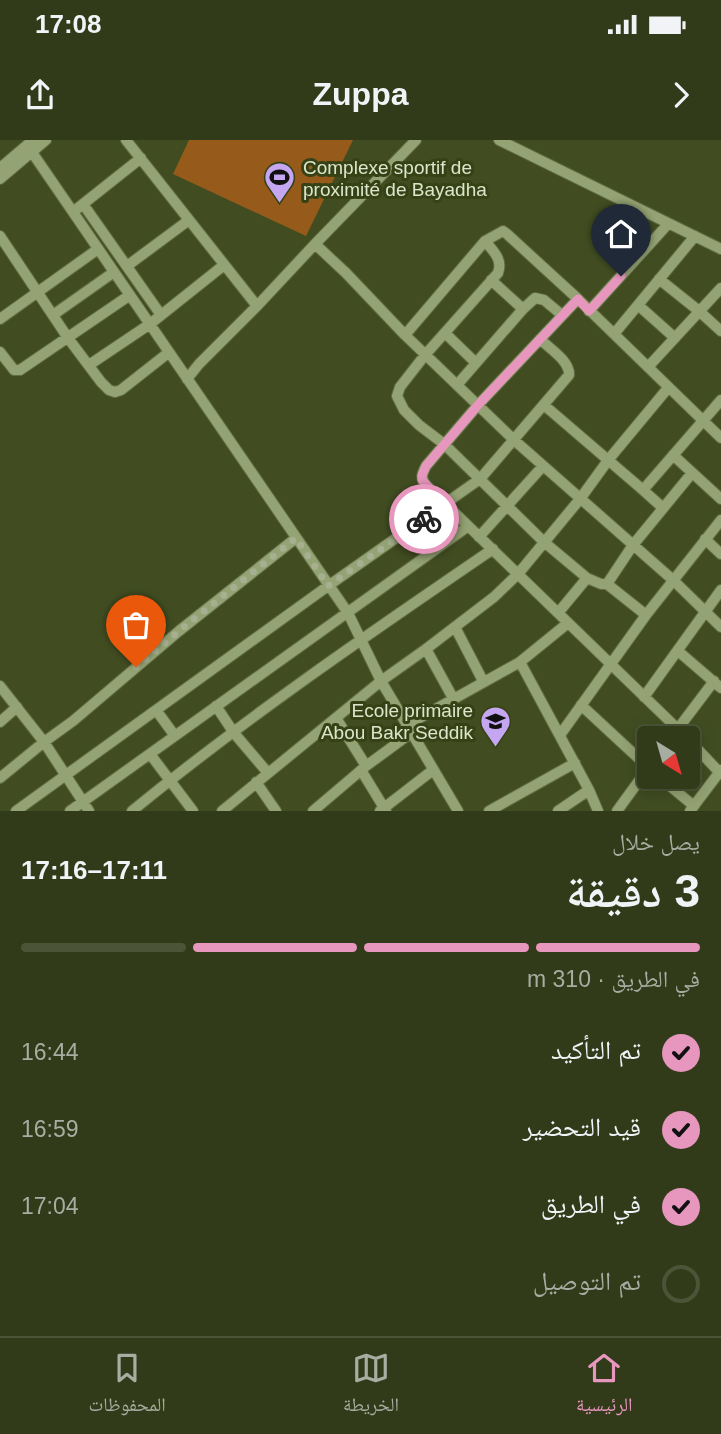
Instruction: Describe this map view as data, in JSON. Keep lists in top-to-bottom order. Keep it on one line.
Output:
{"places":{"sports":["Complexe sportif de proximité de Bayadha"],"school or university":["Ecole primaire Abou Bakr Seddik"]},"north":"bottom right","page":{"status":"17:08","header":"Zuppa","heading":["3 دقيقة","يصل خلال","17:11–17:16"],"bar":"في الطريق · 310 m","list":[["تم التأكيد","16:44"],["قيد التحضير","16:59"],["في الطريق","17:04"],"تم التوصيل"],"tabs":["الرئيسية","الخريطة","المحفوظات"]}}
